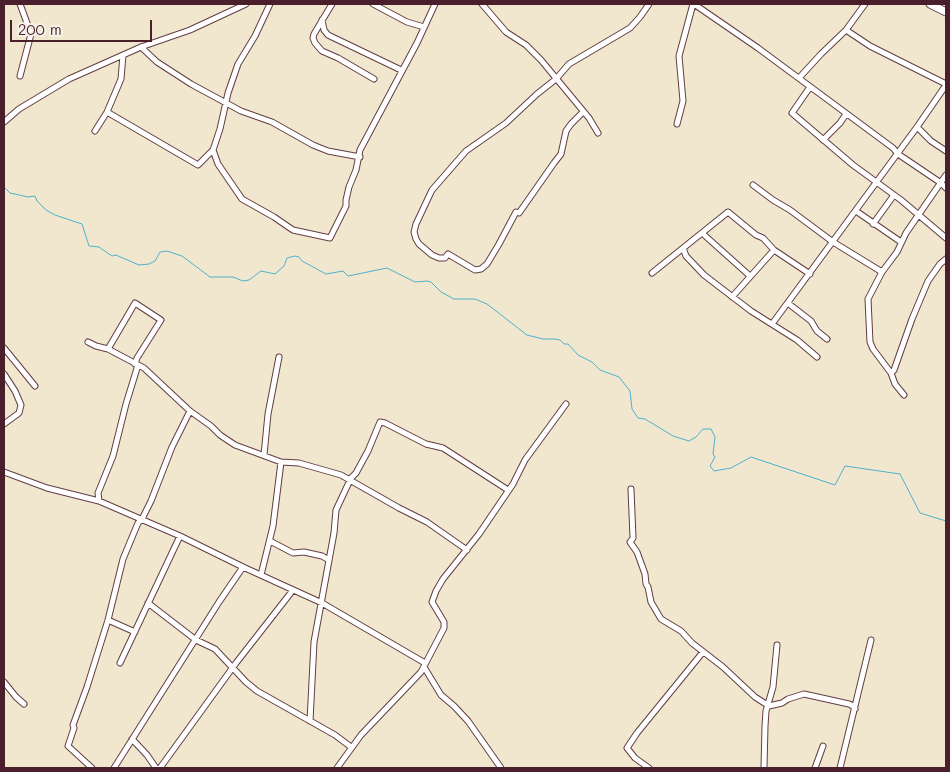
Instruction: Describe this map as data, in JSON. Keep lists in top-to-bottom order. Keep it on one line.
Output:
{"scale_bar":"200 m"}
